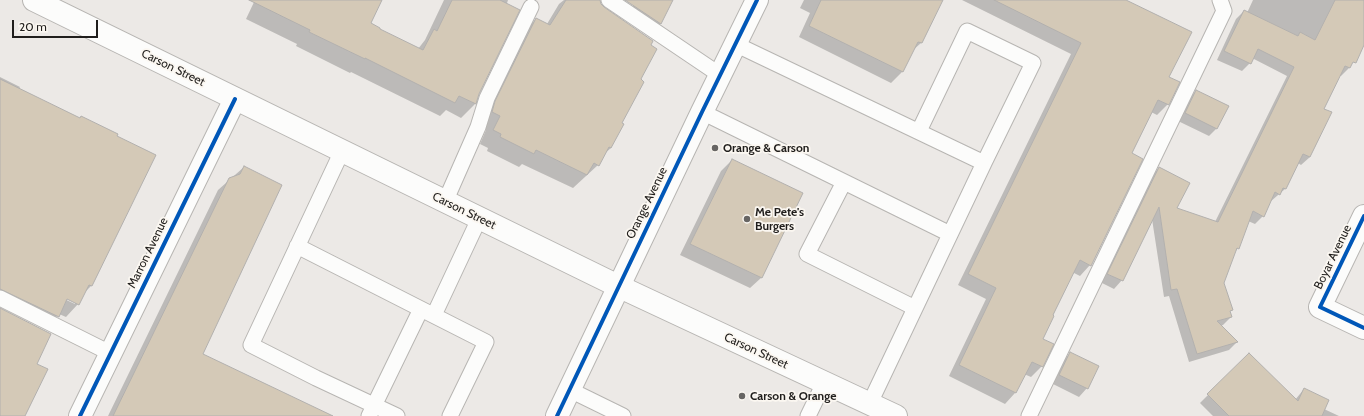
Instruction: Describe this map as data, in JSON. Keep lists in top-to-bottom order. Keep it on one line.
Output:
{"streets":{"street":["Carson Street","Orange Avenue","Marron Avenue","Boyar Avenue"]},"crossings":[["Carson Street","Orange Avenue"],["Carson Street","Marron Avenue"]],"places":["Orange & Carson","Me Pete's Burgers","Carson & Orange"],"scale_bar":"20 m"}
